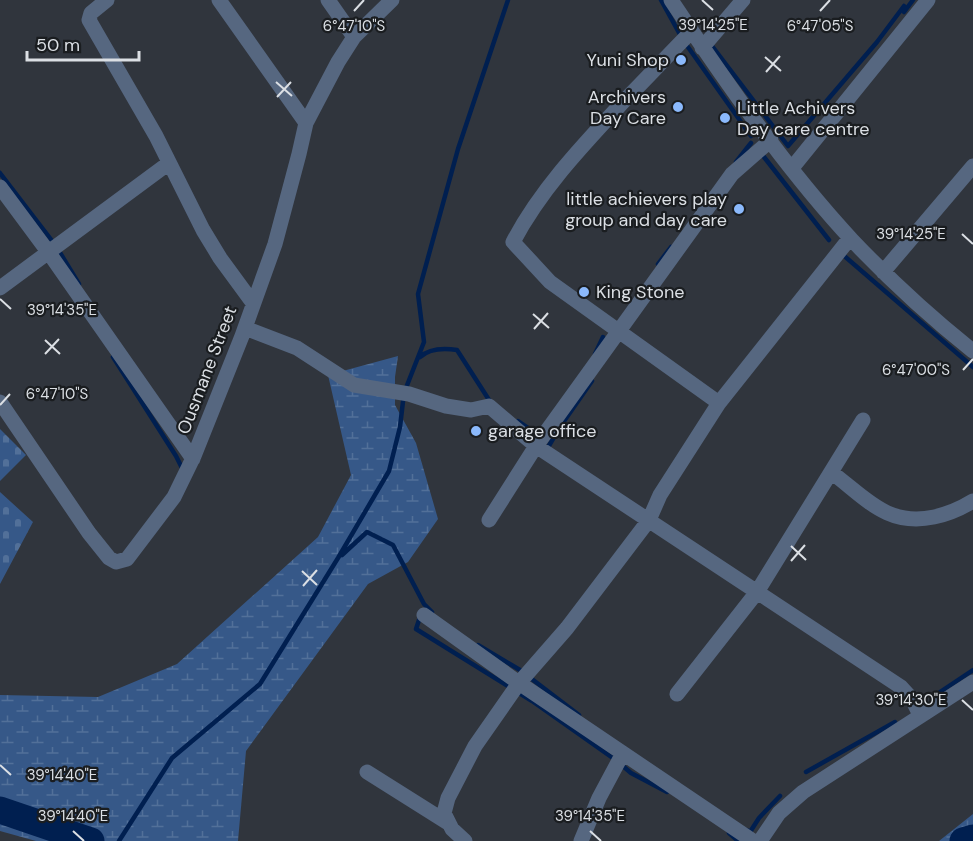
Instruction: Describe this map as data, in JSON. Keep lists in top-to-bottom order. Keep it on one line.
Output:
{"streets":{"street":["Ousmane Street"]},"places":["Yuni Shop","Archivers Day Care","Little Achivers Day care centre","little achievers play group and day care","King Stone","garage office"],"scale_bar":"50 m","coordinates":["39°14'25\"E","6°47'10\"S","6°47'05\"S","39°14'35\"E","6°47'00\"S","39°14'30\"E","39°14'40\"E"]}
